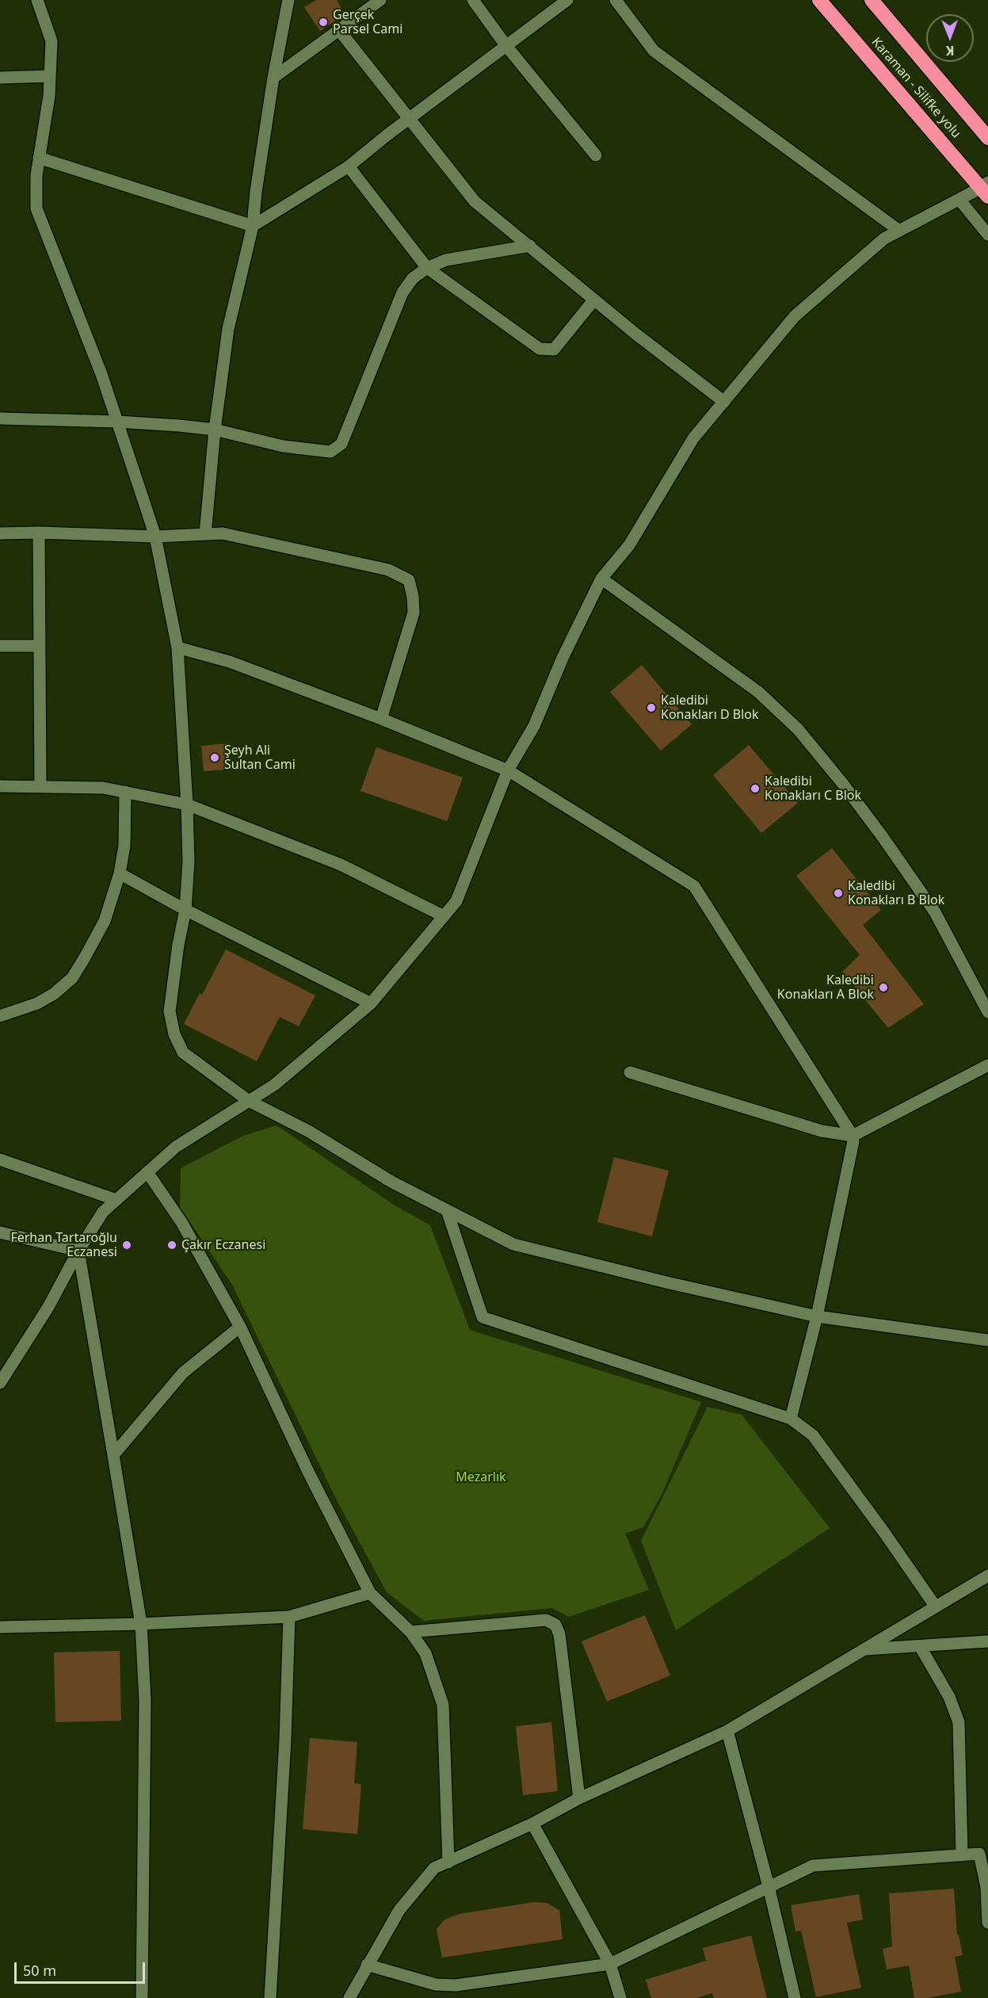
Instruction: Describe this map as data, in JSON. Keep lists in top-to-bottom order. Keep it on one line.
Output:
{"streets":{"highway":["Karaman - Silifke yolu"]},"parks":["Mezarlık"],"places":["Gerçek Parsel Cami","Kaledibi Konakları D Blok","Şeyh Ali Sultan Cami","Kaledibi Konakları C Blok","Kaledibi Konakları B Blok","Kaledibi Konakları A Blok","Ferhan Tartaroğlu Eczanesi","Çakır Eczanesi"],"scale_bar":"50 m","north":"bottom"}
